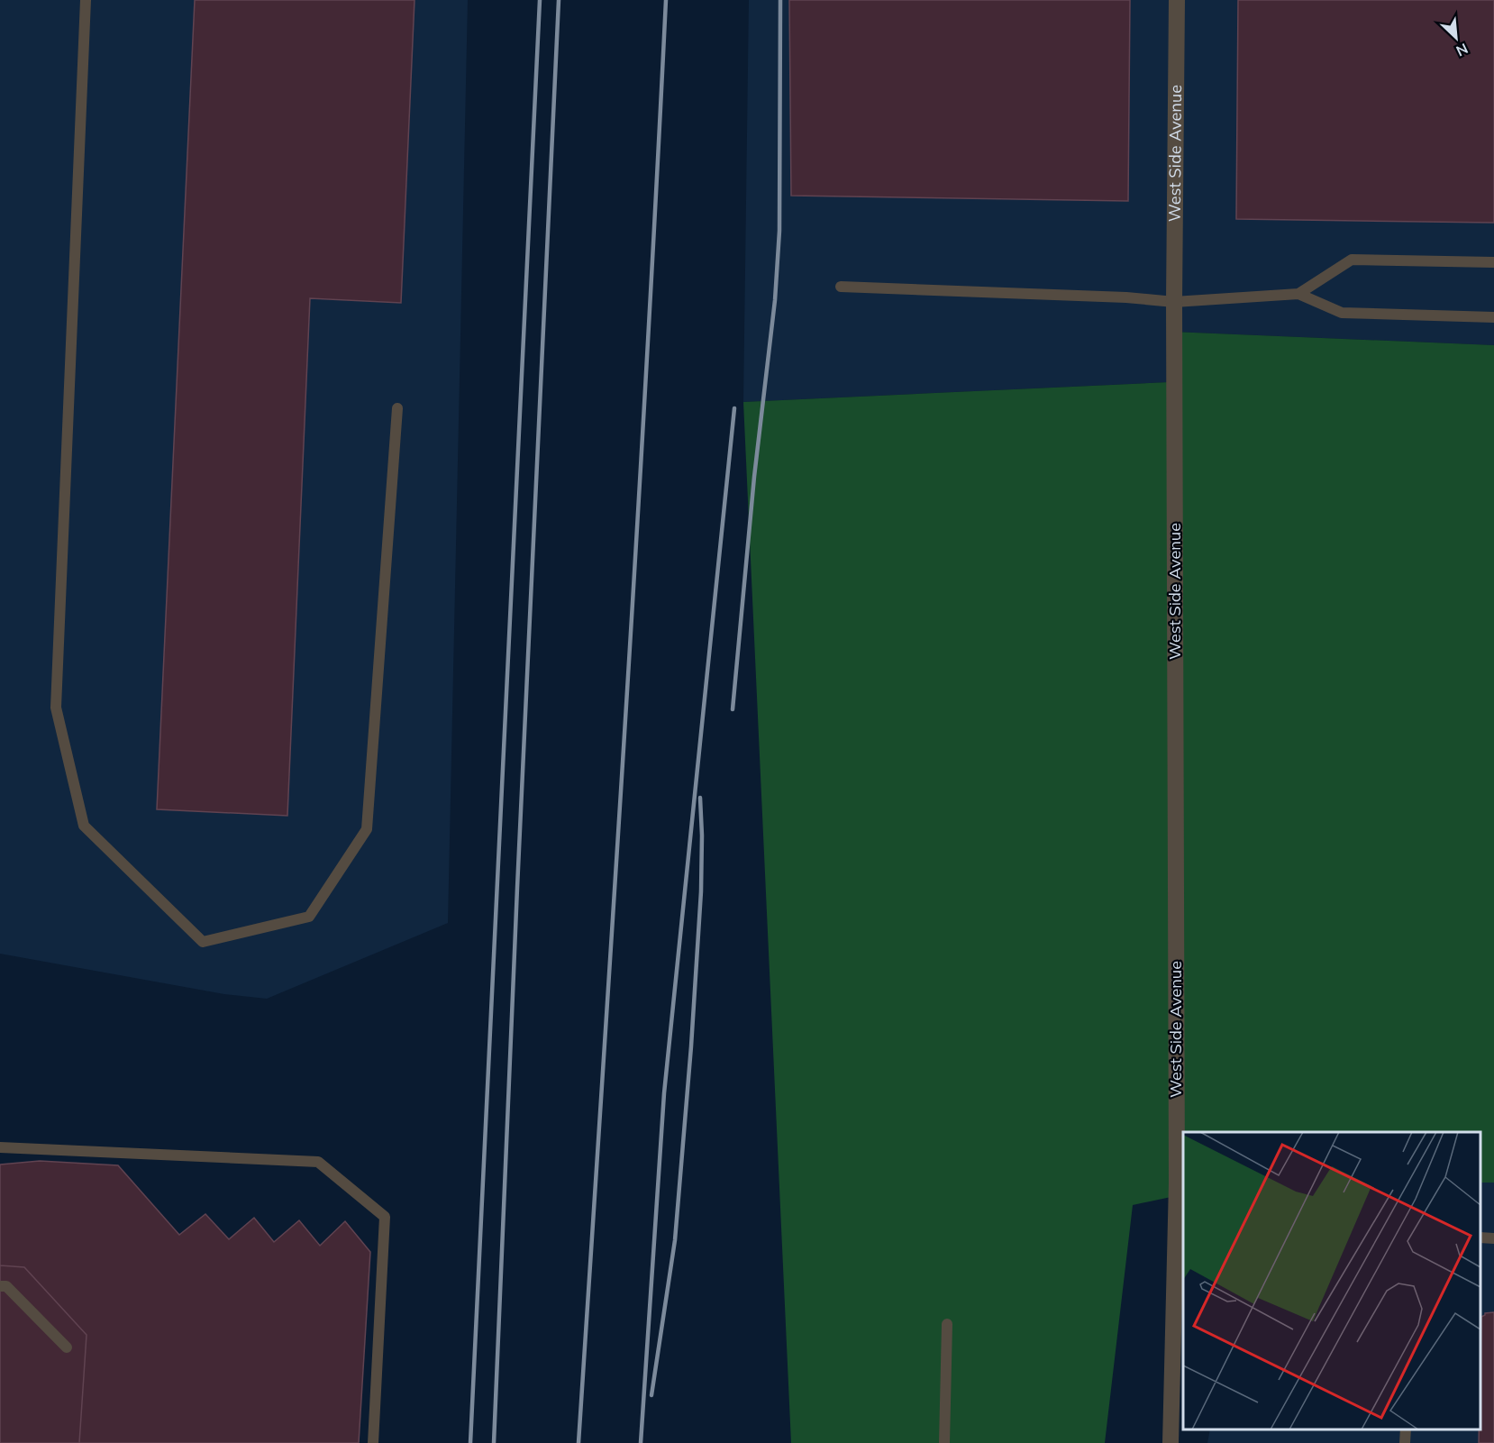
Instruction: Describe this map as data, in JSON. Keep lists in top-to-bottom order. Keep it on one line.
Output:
{"streets":{"street":["West Side Avenue"]},"north":"bottom right"}
